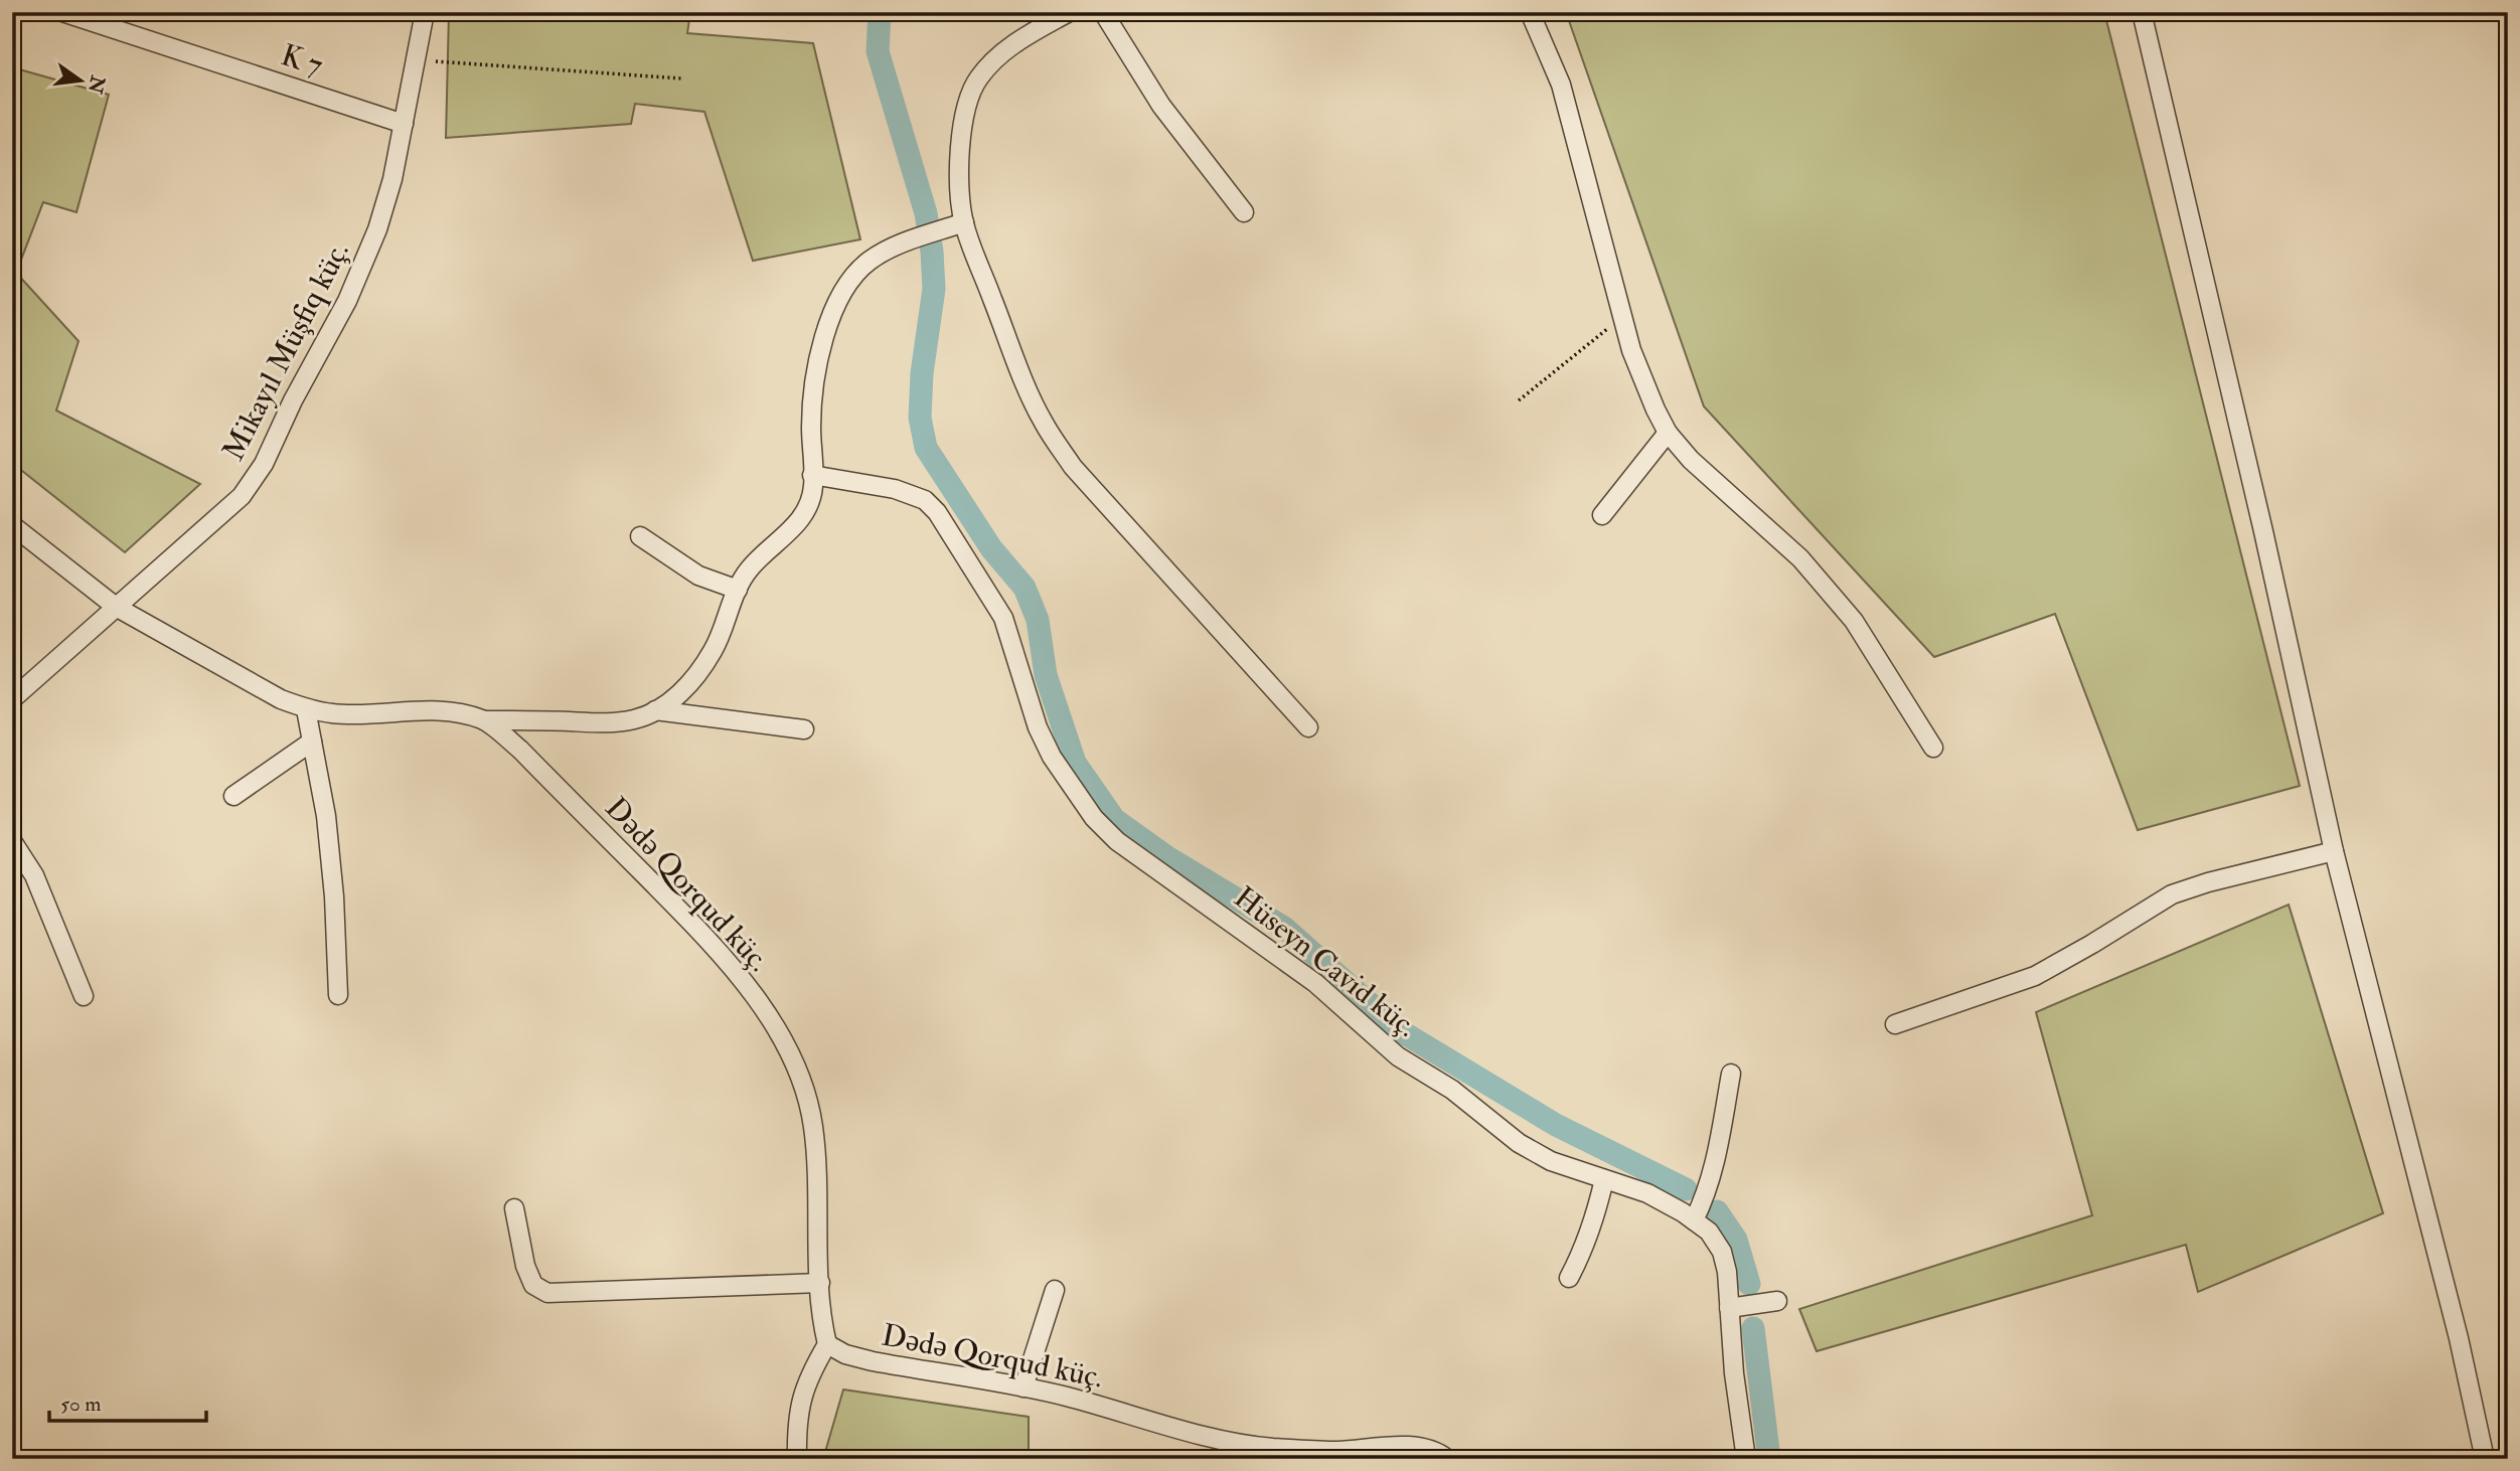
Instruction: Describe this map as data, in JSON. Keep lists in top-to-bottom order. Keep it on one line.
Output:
{"streets":{"street":["K 7","Mikayıl Müşfiq küç.","Dədə Qorqud küç.","Hüseyn Cavid küç."]},"crossings":[["K 7","Mikayıl Müşfiq küç."],["Mikayıl Müşfiq küç.","Dədə Qorqud küç."]],"scale_bar":"50 m","north":"right"}
